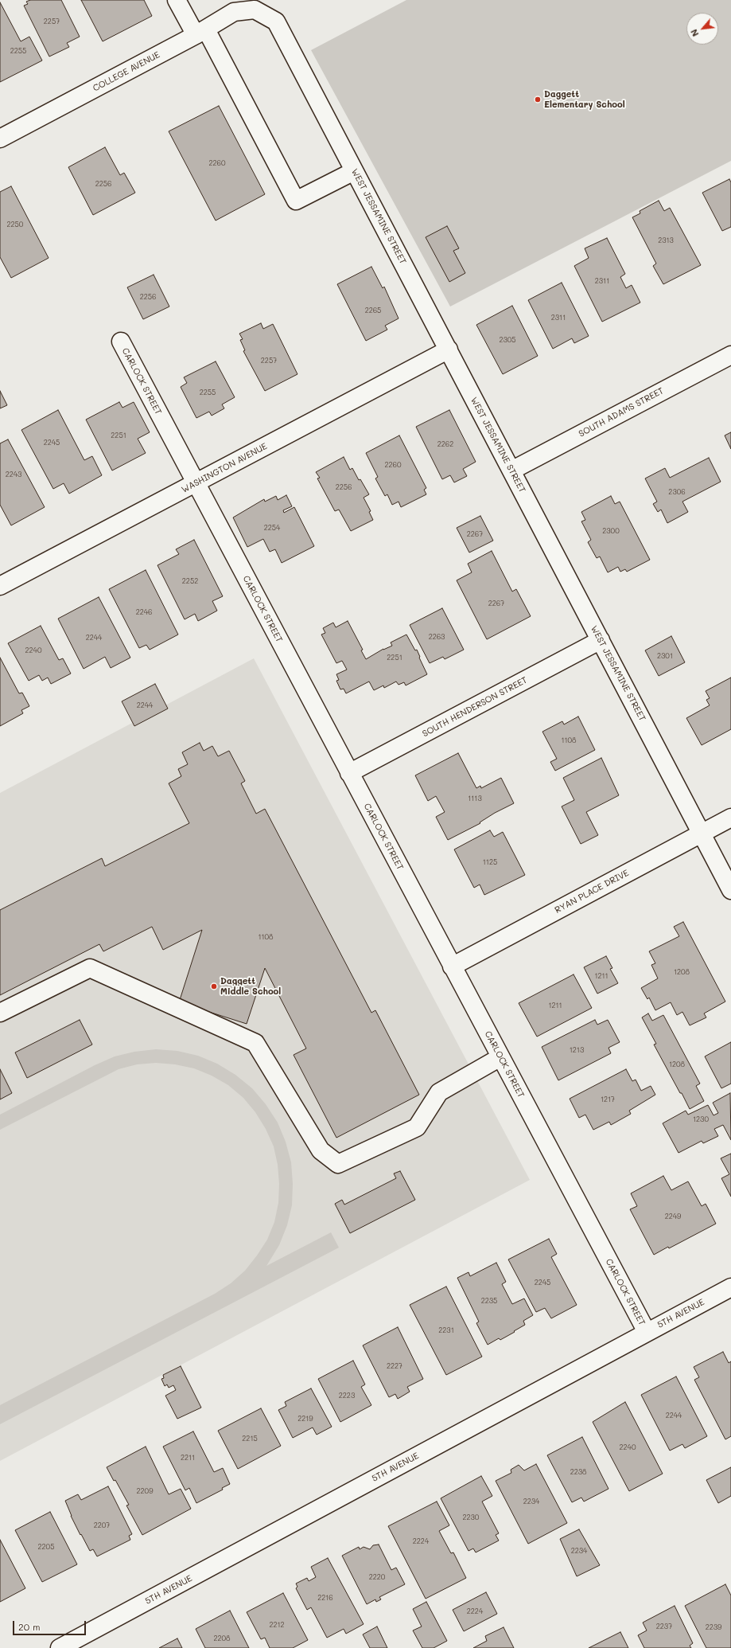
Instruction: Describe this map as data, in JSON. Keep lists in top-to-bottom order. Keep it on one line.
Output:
{"streets":{"street":["COLLEGE AVENUE","WEST JESSAMINE STREET","CARLOCK STREET","SOUTH ADAMS STREET","WASHINGTON AVENUE","SOUTH HENDERSON STREET","RYAN PLACE DRIVE","5TH AVENUE"]},"crossings":[["COLLEGE AVENUE","WEST JESSAMINE STREET"],["WEST JESSAMINE STREET","SOUTH ADAMS STREET"],["WEST JESSAMINE STREET","WASHINGTON AVENUE"],["WEST JESSAMINE STREET","SOUTH HENDERSON STREET"],["WEST JESSAMINE STREET","RYAN PLACE DRIVE"],["CARLOCK STREET","WASHINGTON AVENUE"],["CARLOCK STREET","SOUTH HENDERSON STREET"],["CARLOCK STREET","RYAN PLACE DRIVE"],["CARLOCK STREET","5TH AVENUE"]],"places":["Daggett Elementary School","Daggett Middle School"],"house_numbers":["2257","2255","2260","2256","2250","2313","2311","2256","2265","2311","2305","2257","2255","2251","2245","2262","2260","2243","2256","2306","2254","2300","2267","2252","2267","2246","2263","2244","2240","2301","2251","2244","1108","1113","1125","1108","1208","1211","1211","1213","1208","1217","1230","2249","2245","2235","2231","2227","2223","2244","2219","2215","2240","2211","2238","2209","2234","2230","2207","2224","2205","2234","2220","2216","2224","2212","2237","2239","2208"],"scale_bar":"20 m","north":"bottom left"}
